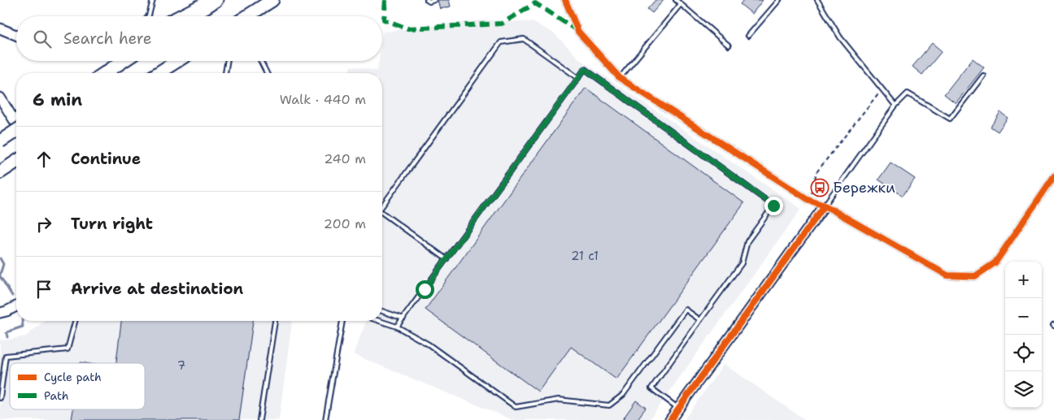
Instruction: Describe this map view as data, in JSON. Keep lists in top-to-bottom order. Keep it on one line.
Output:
{"places":{"bus stop":["Бережки"]},"house_numbers":["21 с1","7"],"legend":["Cycle path","Path"],"page":{"search":"Search here","heading":["6 min","Walk · 440 m"],"list":[["Continue","240 m"],["Turn right","200 m"],"Arrive at destination"],"map_buttons":["+","−"]}}
